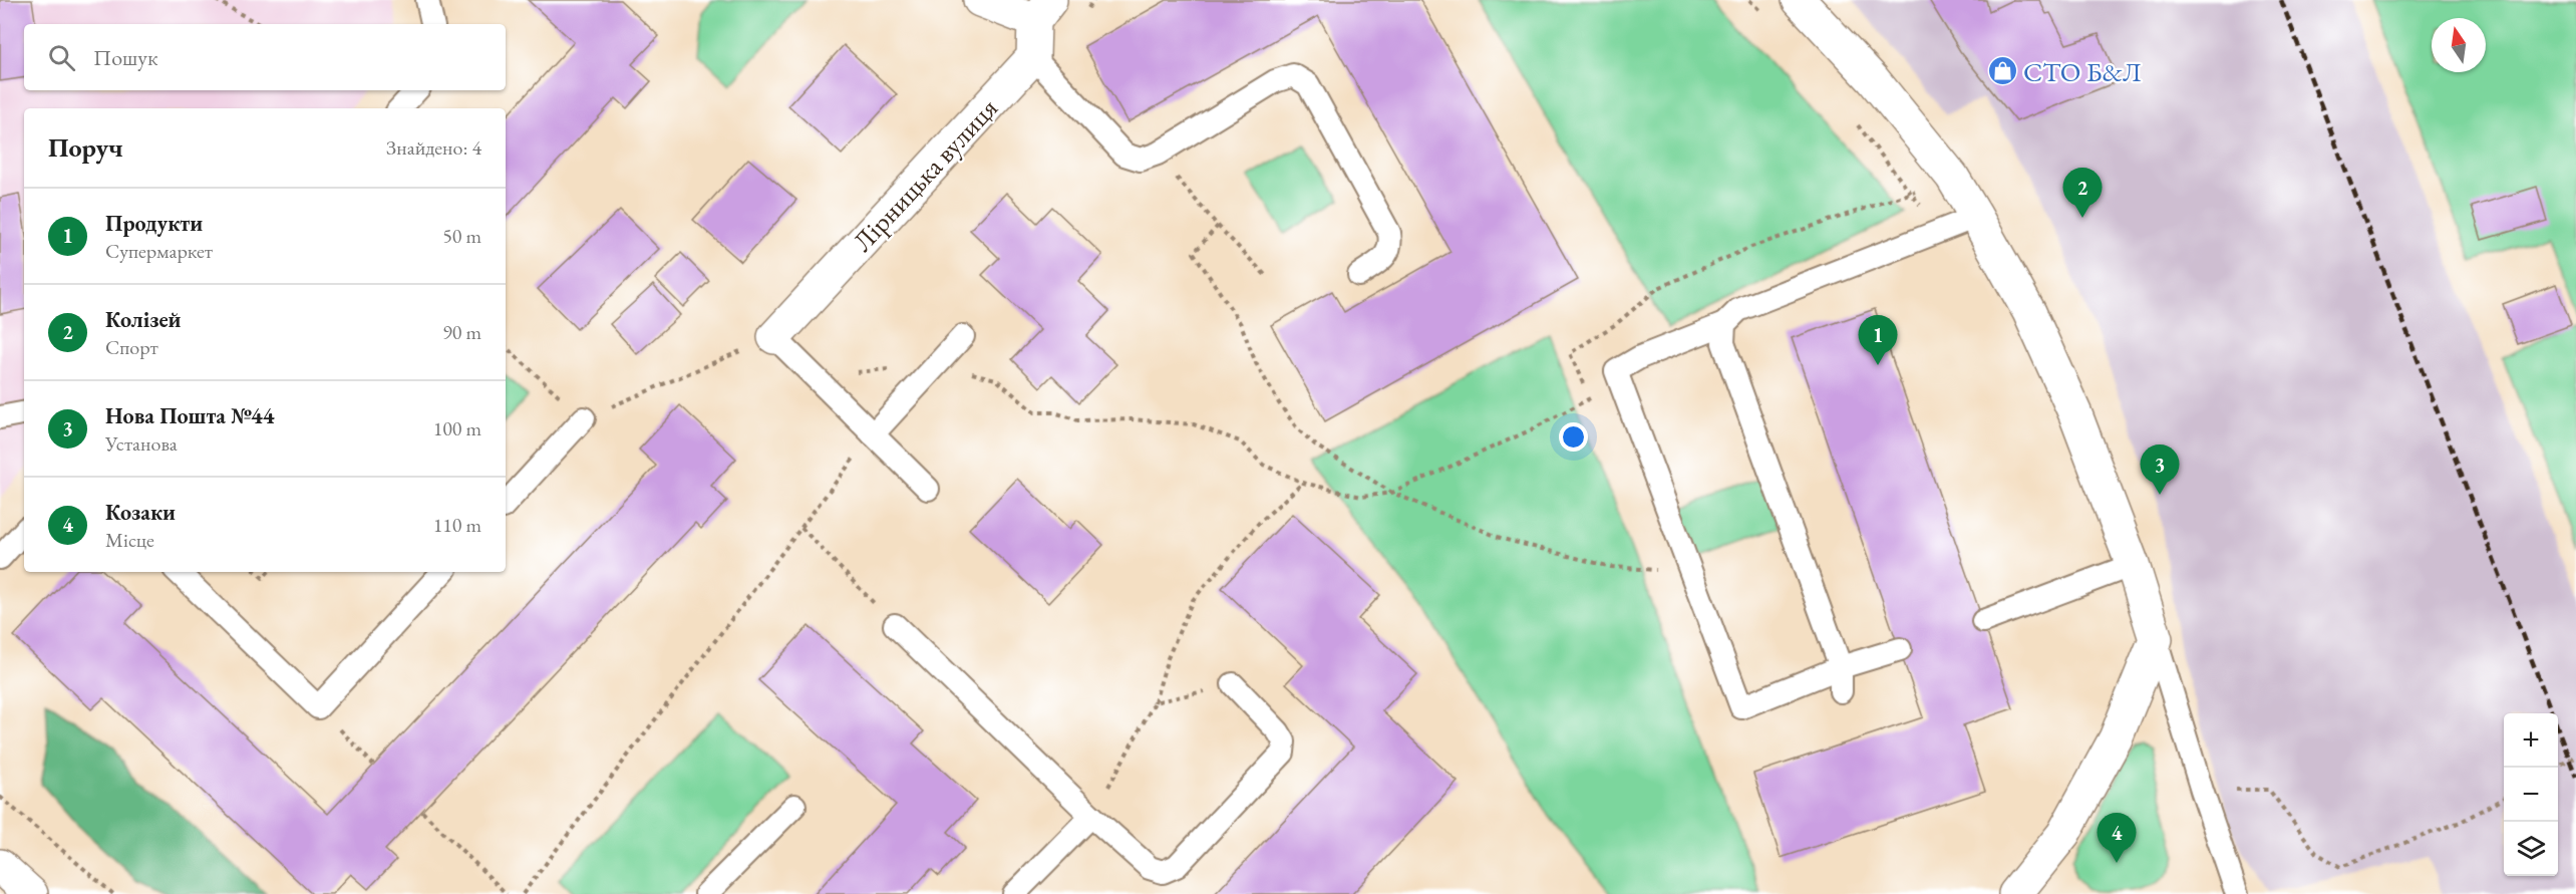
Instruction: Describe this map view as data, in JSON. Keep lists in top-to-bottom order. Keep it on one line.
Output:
{"streets":{"street":["Лірницька вулиця"]},"places":{"shop":["СТО Б&Л"]},"north":"top","page":{"search":"Пошук","heading":["Поруч","Знайдено: 4"],"pins":["2","1","3","4"],"list":[{"mark":"1","name":"Продукти","note":"Супермаркет","value":"50 m"},{"mark":"2","name":"Колізей","note":"Спорт","value":"90 m"},{"mark":"3","name":"Нова Пошта №44","note":"Установа","value":"100 m"},{"mark":"4","name":"Козаки","note":"Місце","value":"110 m"}],"map_buttons":["+","−"]}}
